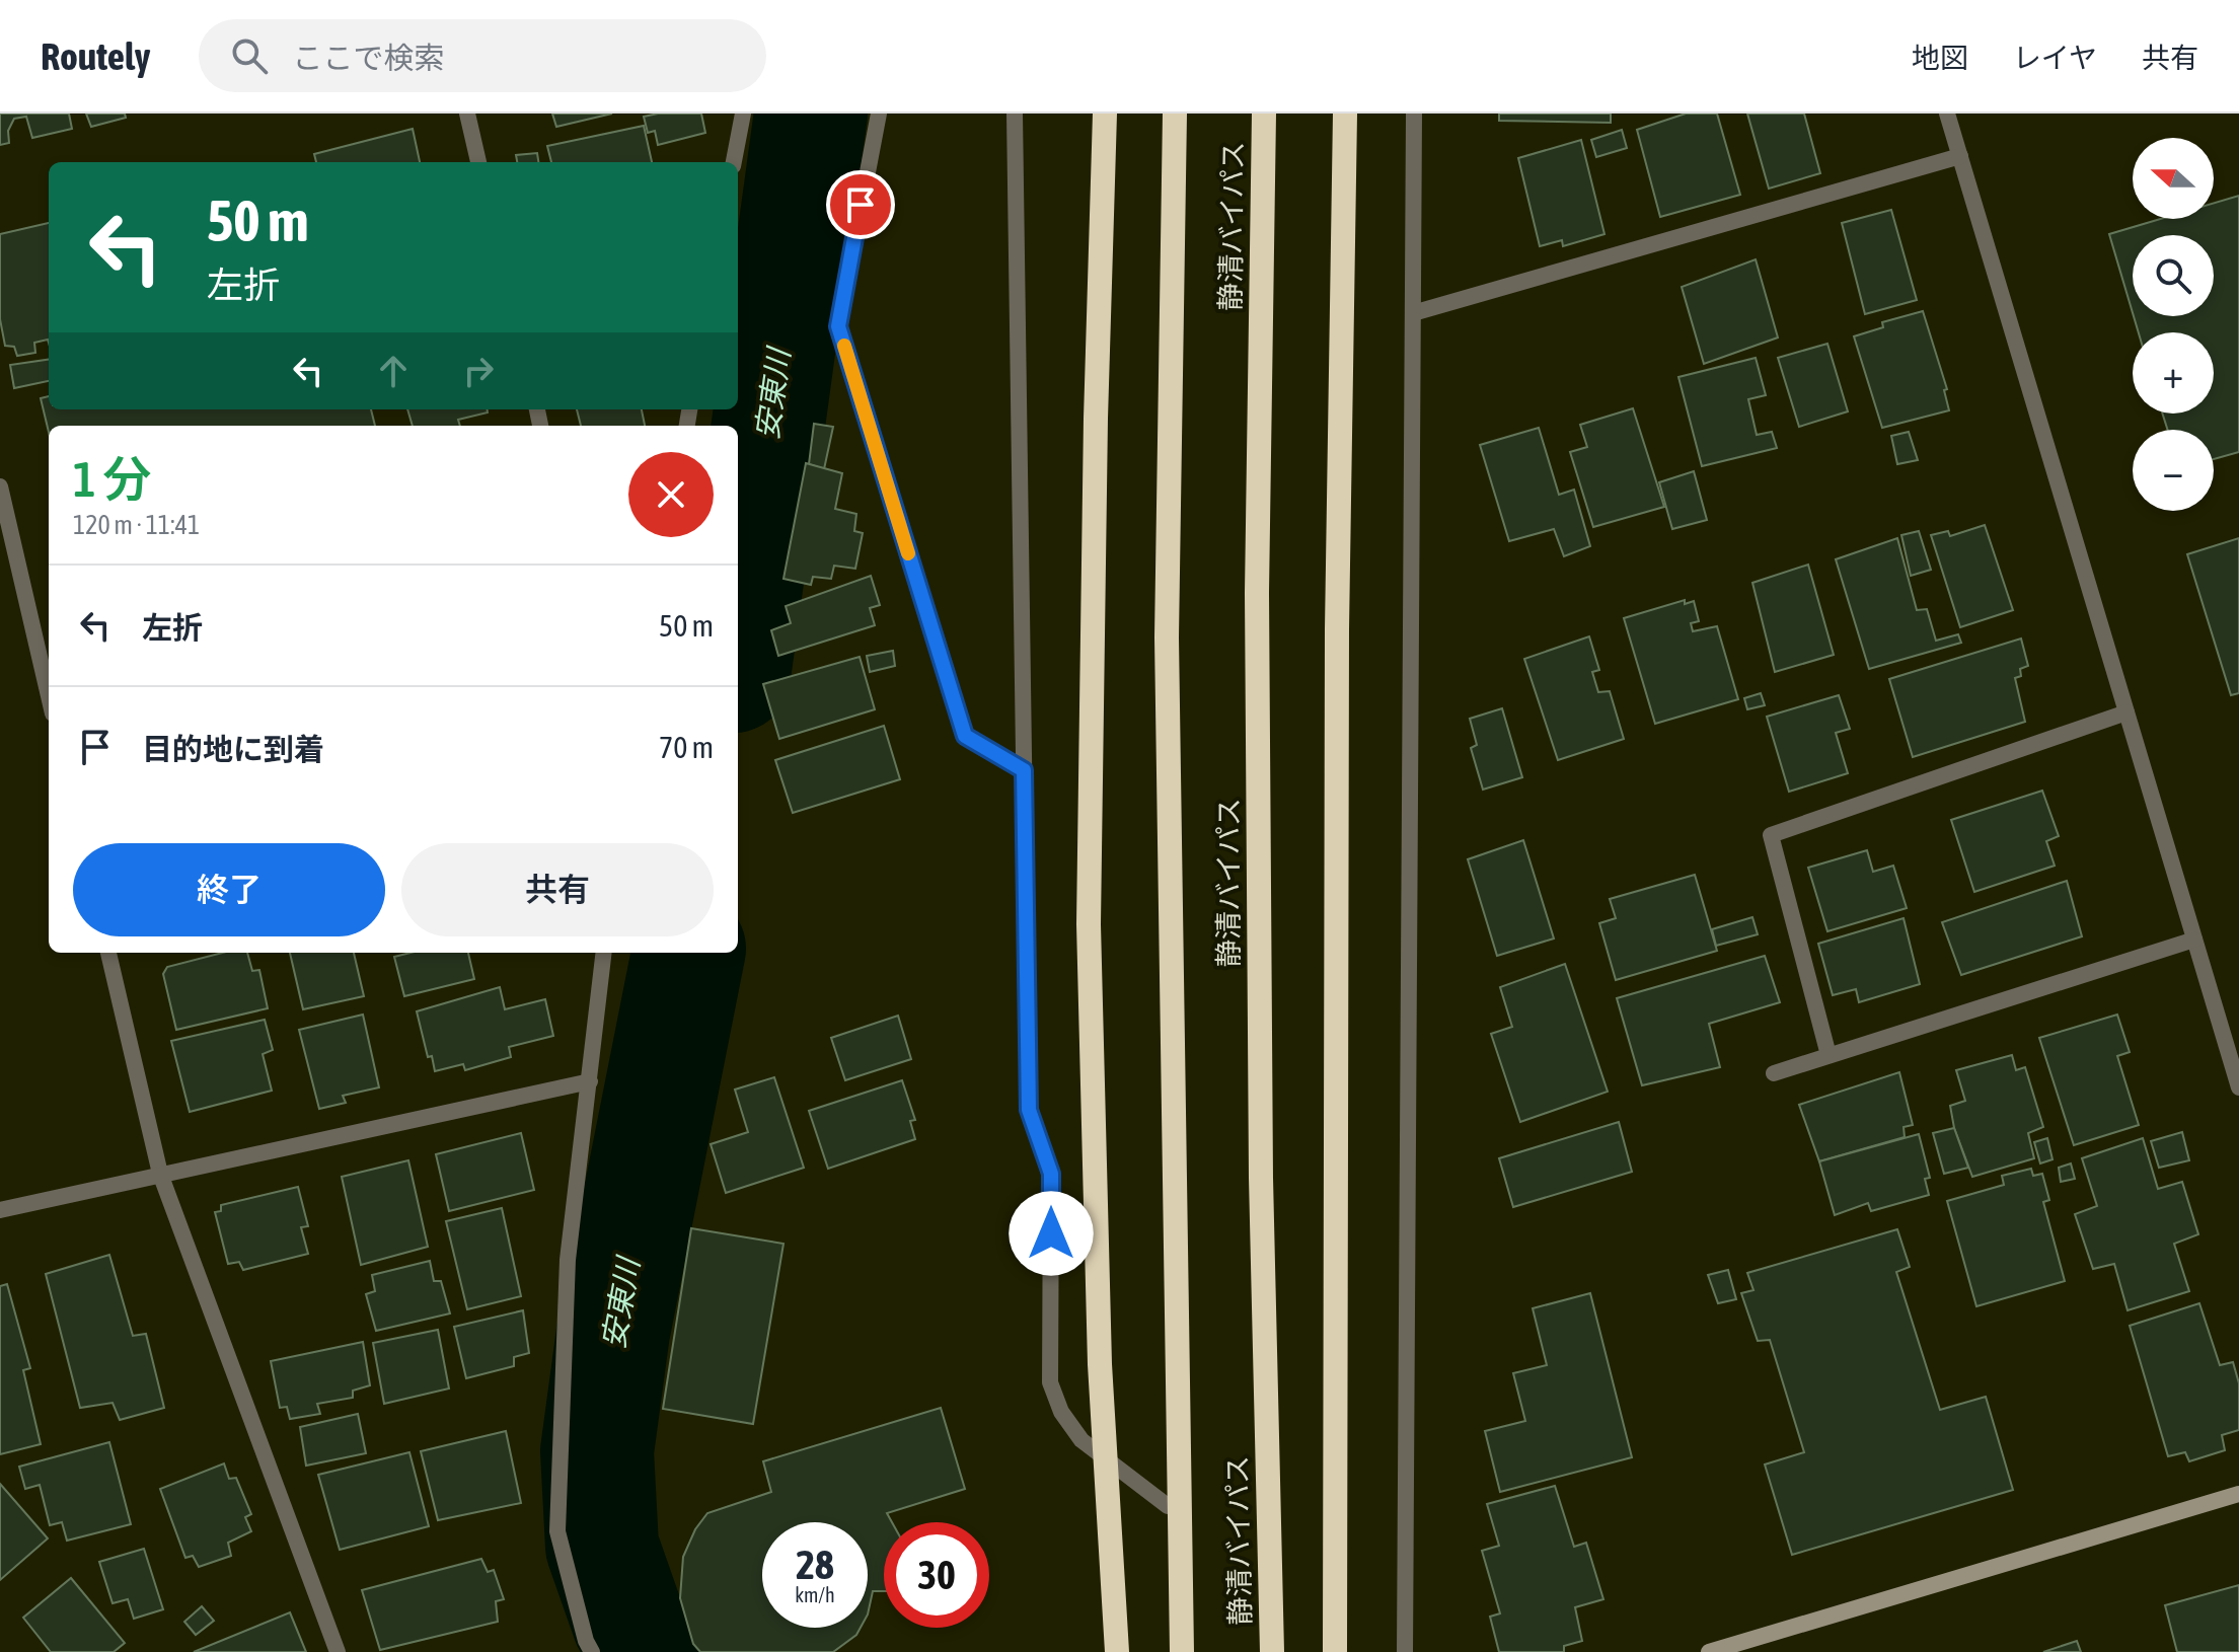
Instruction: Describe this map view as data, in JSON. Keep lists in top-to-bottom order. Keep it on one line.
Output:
{"streets":{"highway":["静清バイパス"]},"water":["安東川"],"north":"left","page":{"header":"Routely","search":"ここで検索","nav":["地図","レイヤ","共有"],"map_buttons":["+","−"],"turn":["50 m","左折"],"heading":["1 分","120 m · 11:41"],"list":[{"name":"左折","value":"50 m"},{"name":"目的地に到着","value":"70 m"}],"buttons":["終了","共有"],"speed":"28 km/h","limit":"30"}}
